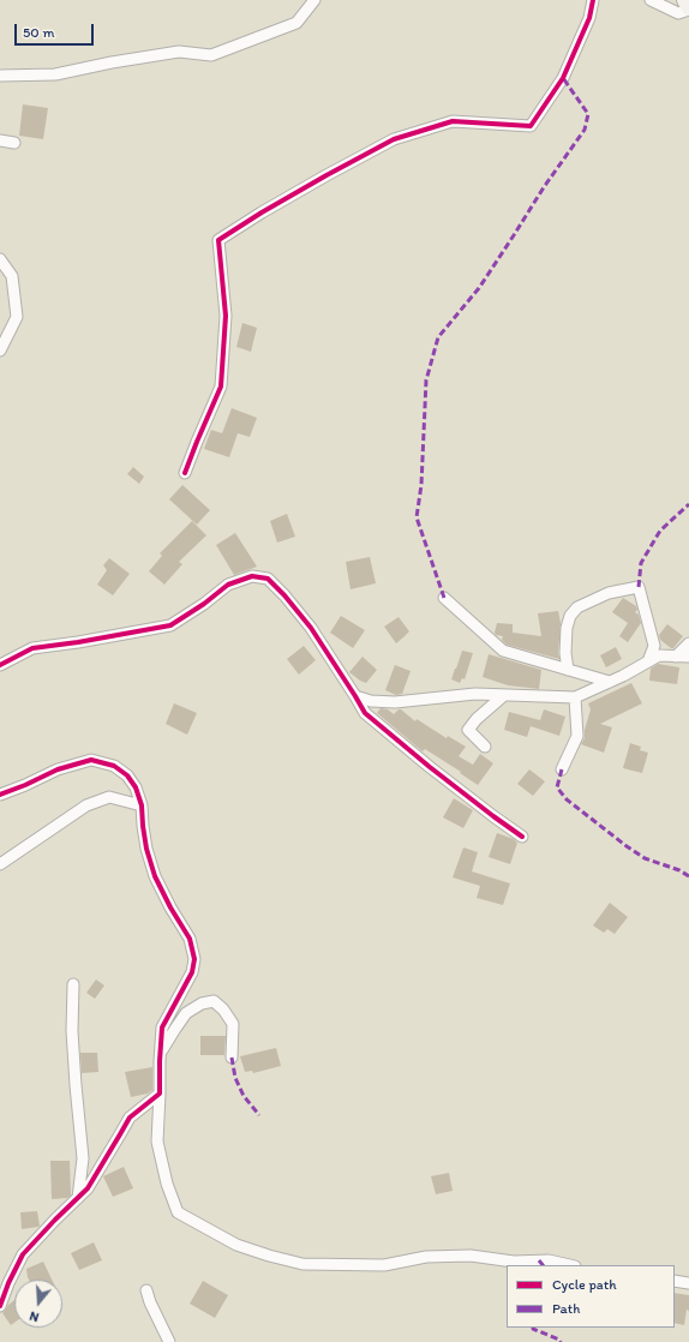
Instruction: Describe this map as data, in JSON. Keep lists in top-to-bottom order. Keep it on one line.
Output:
{"legend":["Cycle path","Path"],"scale_bar":"50 m","north":"bottom"}
